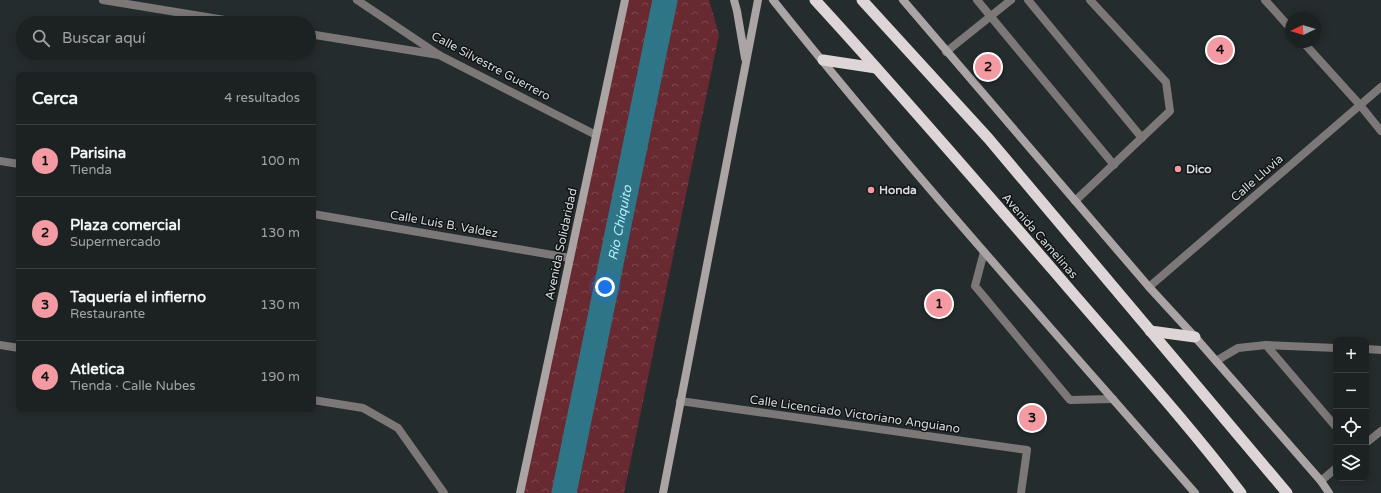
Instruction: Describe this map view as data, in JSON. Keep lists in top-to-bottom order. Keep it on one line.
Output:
{"streets":{"highway":["Avenida Camelinas"],"main road":["Avenida Solidaridad"],"street":["Calle Silvestre Guerrero","Calle Lluvia","Calle Luis B. Valdez","Calle Licenciado Victoriano Anguiano"]},"crossings":[["Calle Silvestre Guerrero","Avenida Solidaridad"],["Calle Luis B. Valdez","Avenida Solidaridad"]],"water":["Río Chiquito"],"places":["Dico","Honda"],"north":"left","page":{"search":"Buscar aquí","pins":["4","2","1","3"],"heading":["Cerca","4 resultados"],"list":[{"mark":"1","name":"Parisina","note":"Tienda","value":"100 m"},{"mark":"2","name":"Plaza comercial","note":"Supermercado","value":"130 m"},{"mark":"3","name":"Taquería el infierno","note":"Restaurante","value":"130 m"},{"mark":"4","name":"Atletica","note":"Tienda · Calle Nubes","value":"190 m"}],"map_buttons":["+","−"]}}
